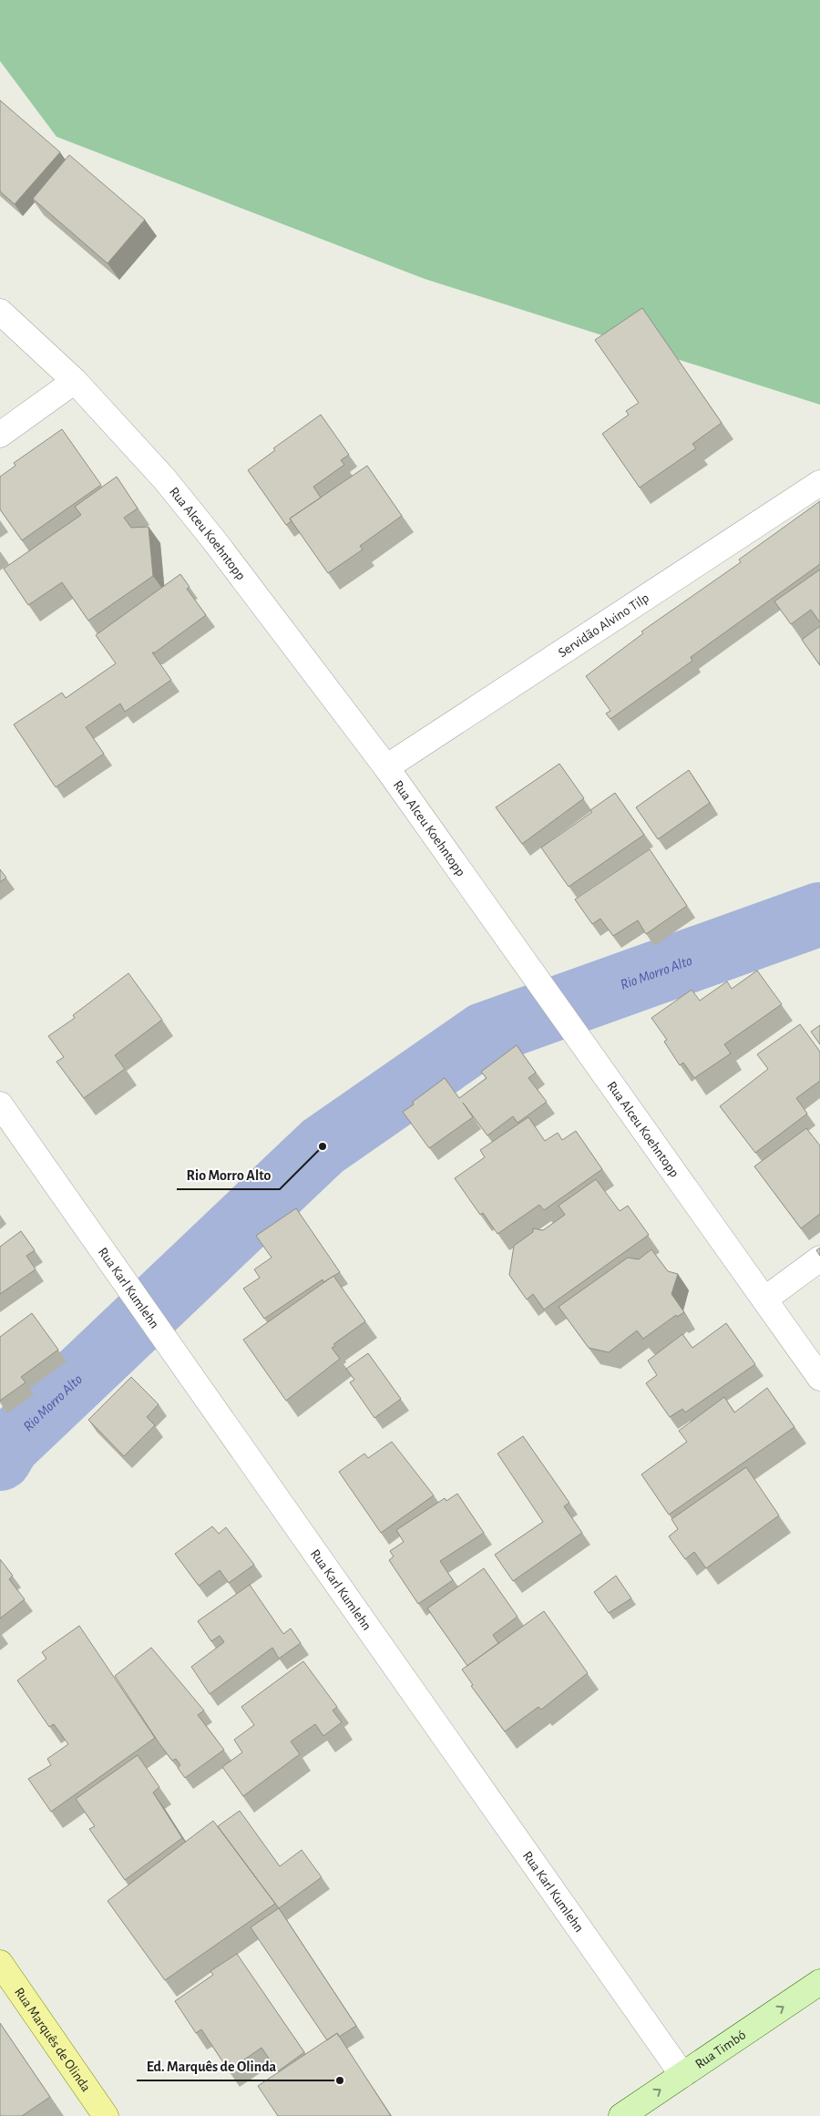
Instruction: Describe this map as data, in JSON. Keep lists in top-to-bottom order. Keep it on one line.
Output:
{"streets":{"main road":["Rua Marquês de Olinda","Rua Timbó"],"street":["Rua Alceu Koehntopp","Servidão Alvino Tilp","Rua Karl Kumlehn"]},"crossings":[["Rua Alceu Koehntopp","Servidão Alvino Tilp"],["Rua Karl Kumlehn","Rua Timbó"]],"one_way":["Rua Timbó"],"water":["Rio Morro Alto"],"places":["Rio Morro Alto","Ed. Marquês de Olinda"]}
